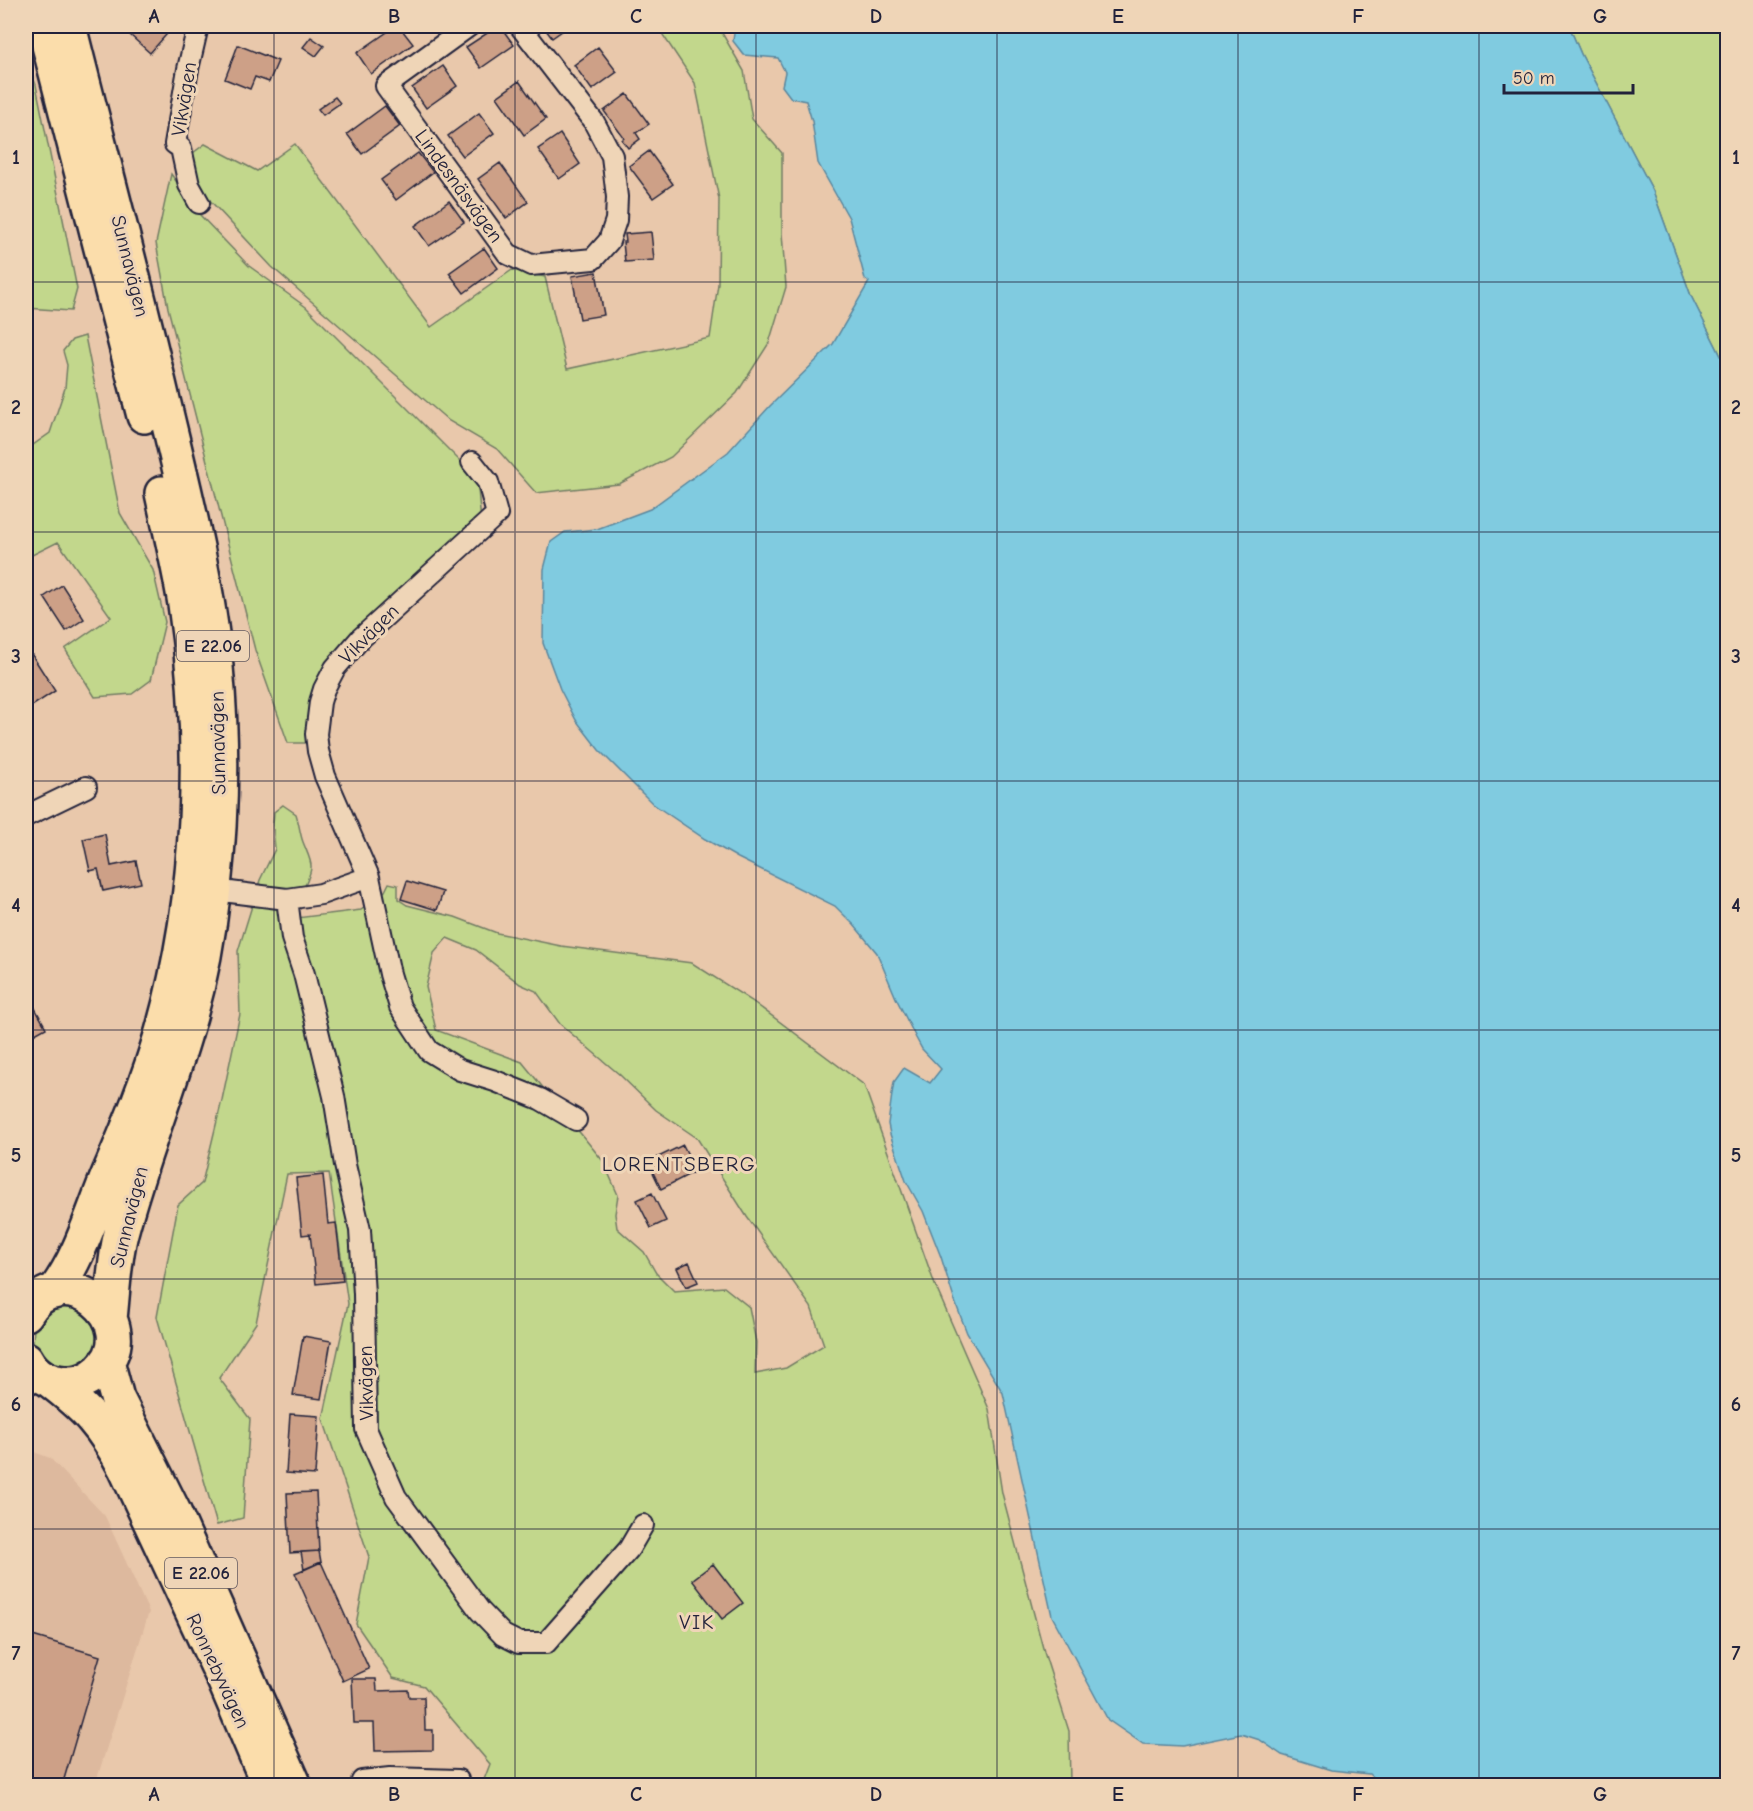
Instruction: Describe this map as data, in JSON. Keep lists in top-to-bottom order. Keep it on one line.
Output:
{"streets":{"highway":["Sunnavägen","E 22.06","Ronnebyvägen"],"street":["Vikvägen","Lindesnäsvägen"]},"crossings":[["Sunnavägen","E 22.06"],["E 22.06","Ronnebyvägen"]],"districts":["LORENTSBERG","VIK"],"scale_bar":"50 m","grid":{"columns":["A","B","C","D","E","F","G"],"rows":["1","2","3","4","5","6","7"]}}
